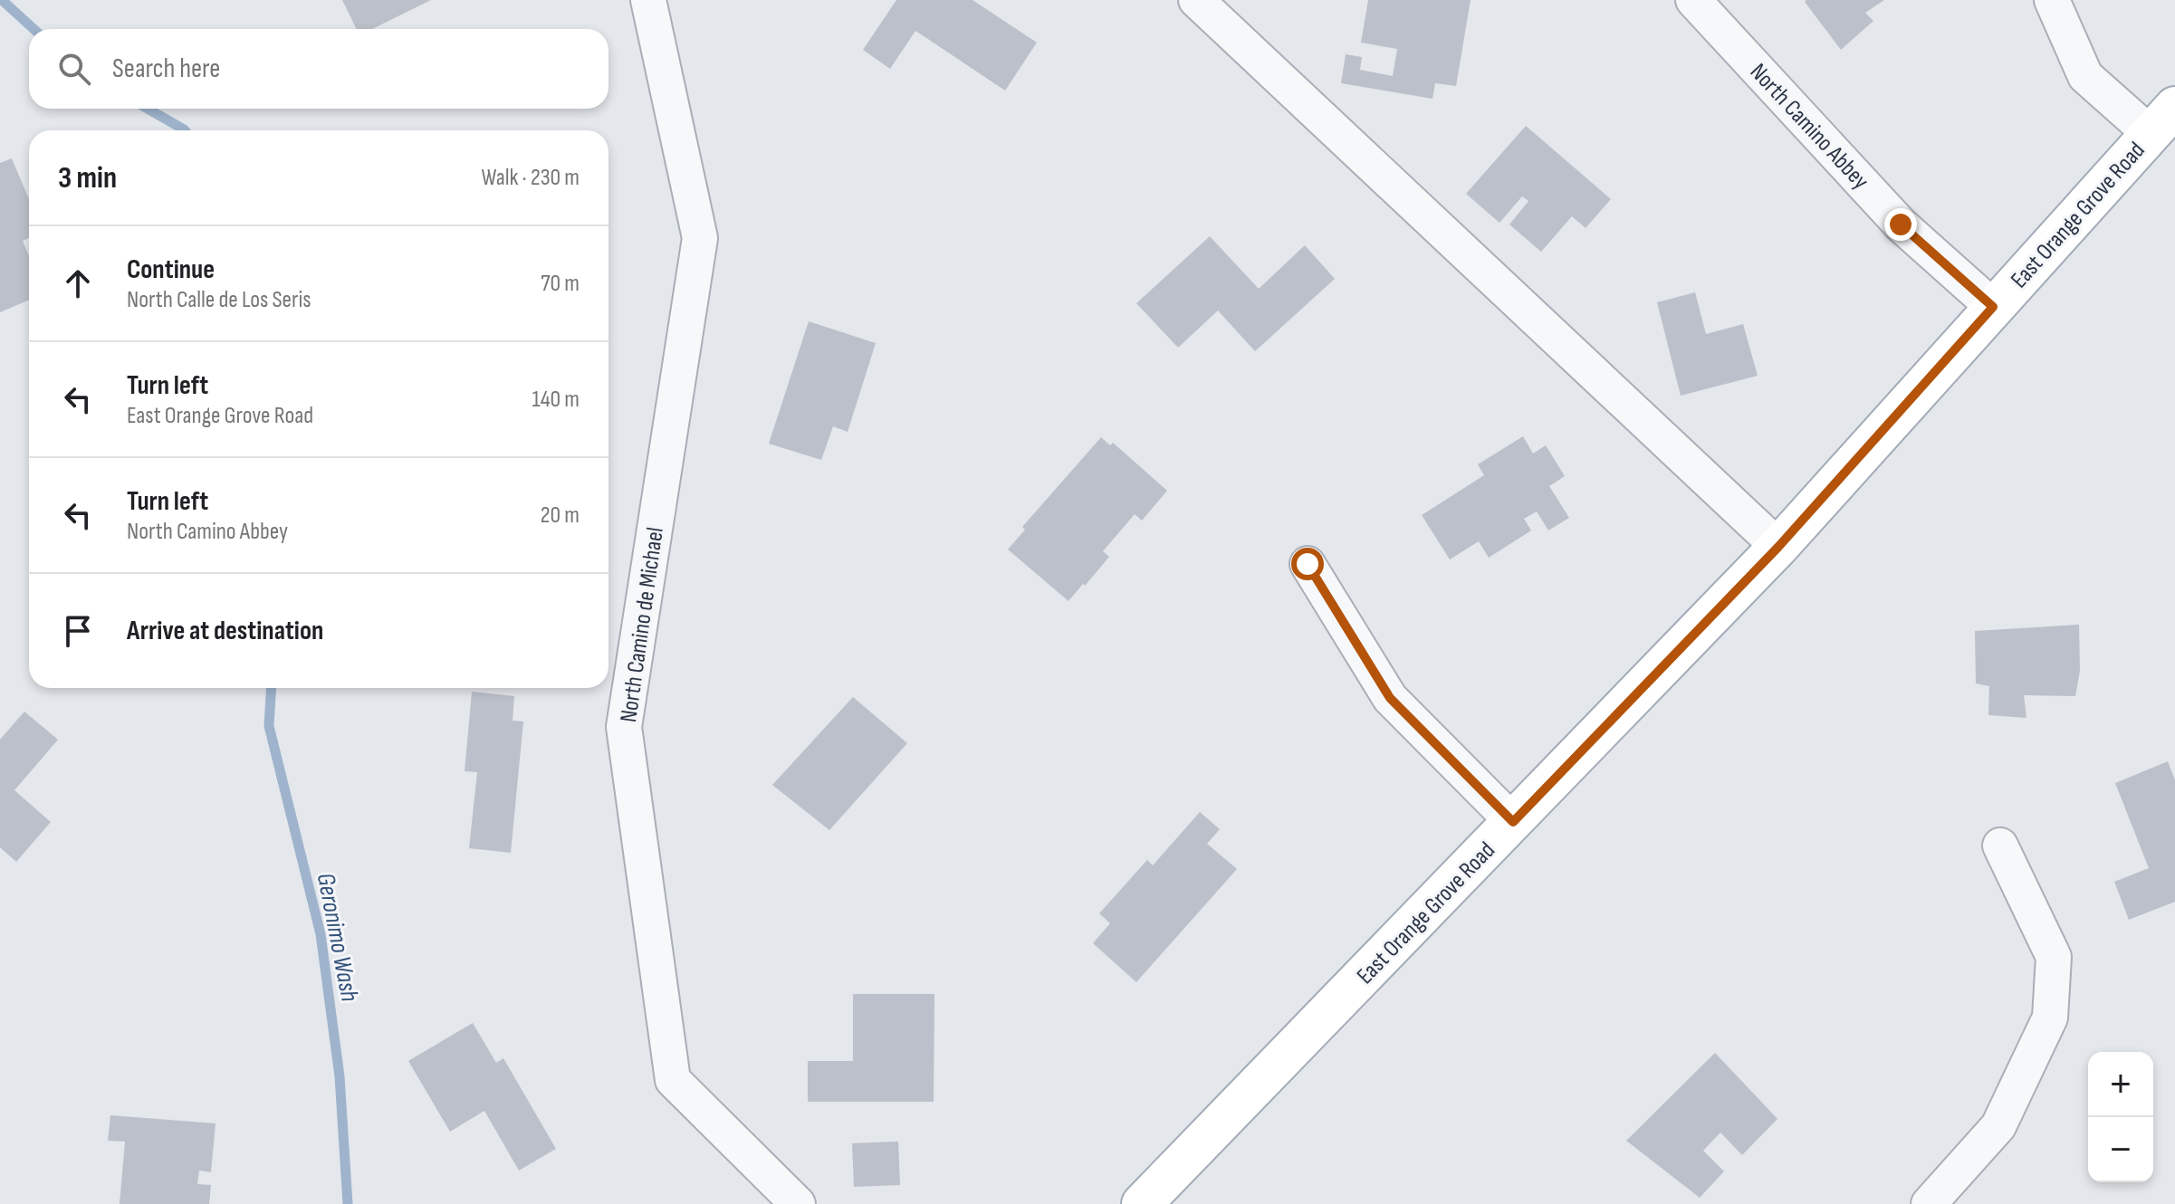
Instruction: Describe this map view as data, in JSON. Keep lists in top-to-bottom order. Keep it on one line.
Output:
{"streets":{"main road":["East Orange Grove Road"],"street":["North Camino Abbey","North Camino de Michael"]},"crossings":[["North Camino Abbey","East Orange Grove Road"]],"water":["Geronimo Wash"],"page":{"search":"Search here","heading":["3 min","Walk · 230 m"],"list":[["Continue","North Calle de Los Seris","70 m"],["Turn left","East Orange Grove Road","140 m"],["Turn left","North Camino Abbey","20 m"],"Arrive at destination"],"map_buttons":["+","−"]}}
